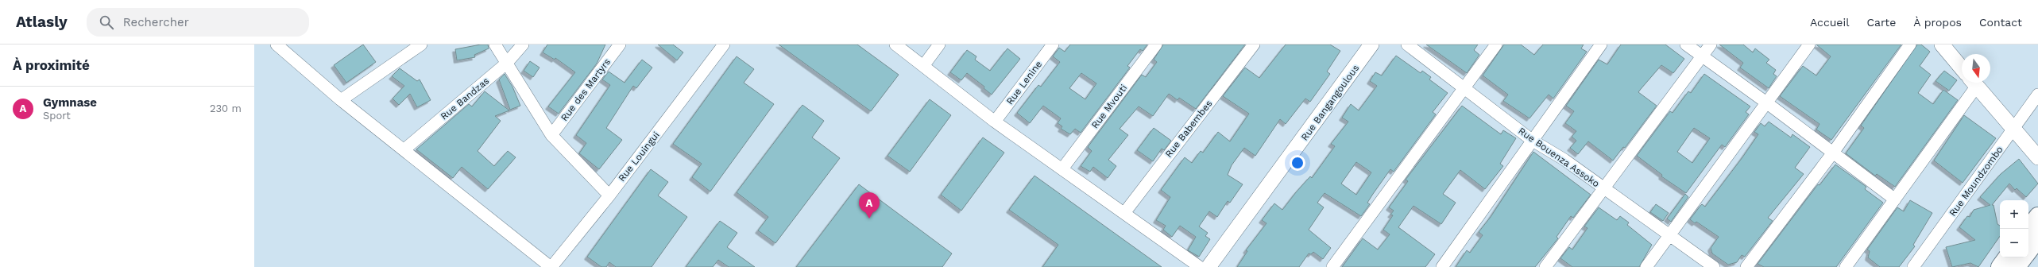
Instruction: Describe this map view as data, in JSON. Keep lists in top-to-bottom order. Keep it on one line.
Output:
{"streets":{"street":["Rue Lenine","Rue des Martyrs","Rue Bandzas","Rue Bangangoulous","Rue Mvouti","Rue Babembes","Rue Louingui","Rue Bouenza Assoko","Rue Moundzombo"]},"north":"bottom","page":{"header":"Atlasly","search":"Rechercher","nav":["Accueil","Carte","À propos","Contact"],"heading":"À proximité","list":[{"mark":"A","name":"Gymnase","note":"Sport","value":"230 m"}],"pins":"A","map_buttons":["+","−"]}}
